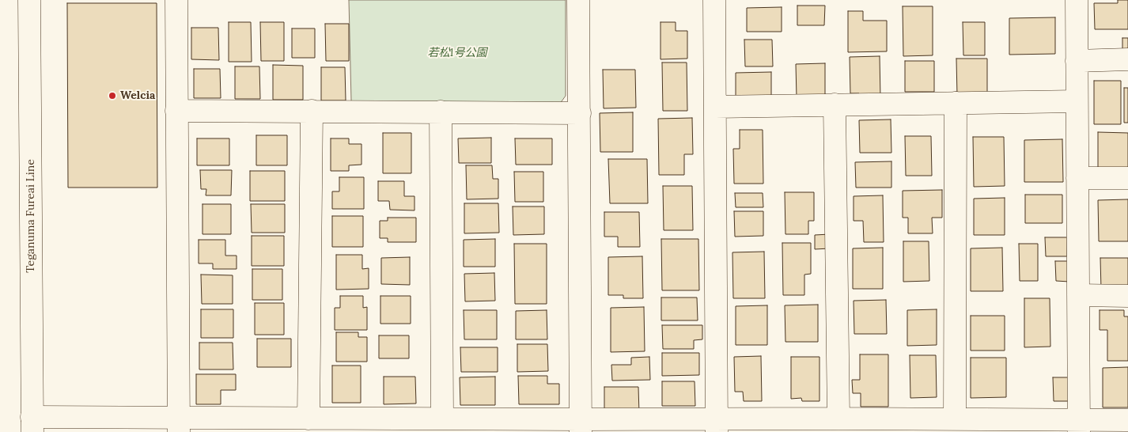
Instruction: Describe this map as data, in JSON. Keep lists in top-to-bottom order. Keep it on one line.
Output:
{"streets":{"street":["Teganuma Fureai Line"]},"parks":["若松1号公園"],"places":["Welcia"]}
